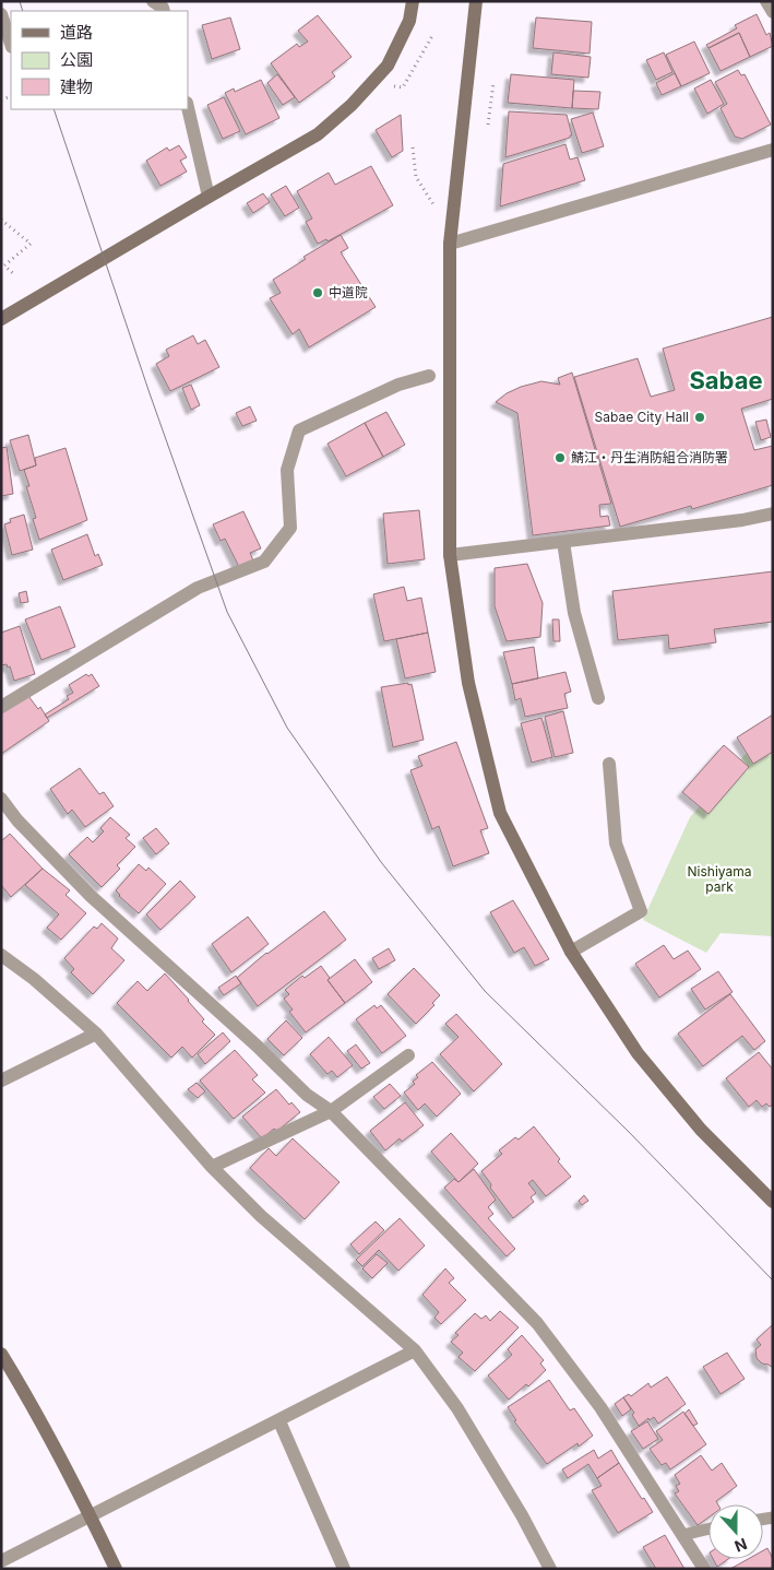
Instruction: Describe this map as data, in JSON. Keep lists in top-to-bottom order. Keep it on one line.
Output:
{"districts":["Sabae"],"parks":["Nishiyama park"],"places":["中道院","Sabae City Hall","鯖江・丹生消防組合消防署"],"legend":["道路","公園","建物"],"north":"bottom"}
